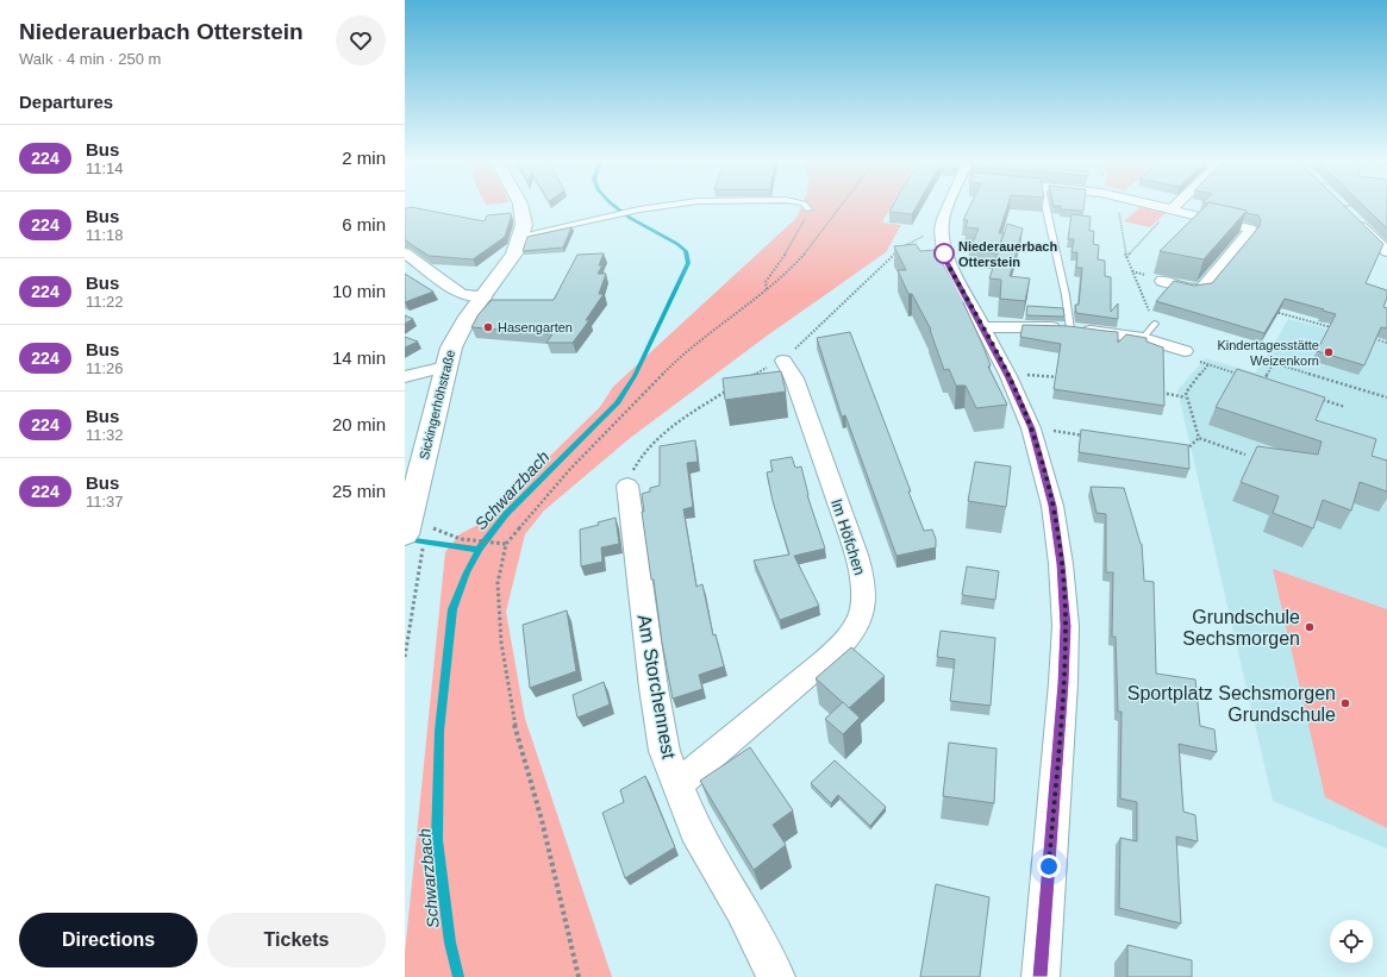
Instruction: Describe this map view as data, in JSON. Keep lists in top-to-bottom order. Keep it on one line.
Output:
{"streets":{"main road":["Sickingerhöhstraße"],"street":["Im Höfchen","Am Storchennest"]},"crossings":[["Im Höfchen","Am Storchennest"]],"water":["Schwarzbach"],"places":["Niederauerbach Otterstein","Hasengarten","Kindertagesstätte Weizenkorn","Grundschule Sechsmorgen","Sportplatz Sechsmorgen Grundschule"],"lines":["bus line 224"],"page":{"heading":[["Niederauerbach Otterstein","Walk · 4 min · 250 m"],"Departures"],"list":[{"mark":"224","name":"Bus","note":"11:14","value":"2 min"},{"mark":"224","name":"Bus","note":"11:18","value":"6 min"},{"mark":"224","name":"Bus","note":"11:22","value":"10 min"},{"mark":"224","name":"Bus","note":"11:26","value":"14 min"},{"mark":"224","name":"Bus","note":"11:32","value":"20 min"},{"mark":"224","name":"Bus","note":"11:37","value":"25 min"}],"buttons":["Directions","Tickets"]}}
